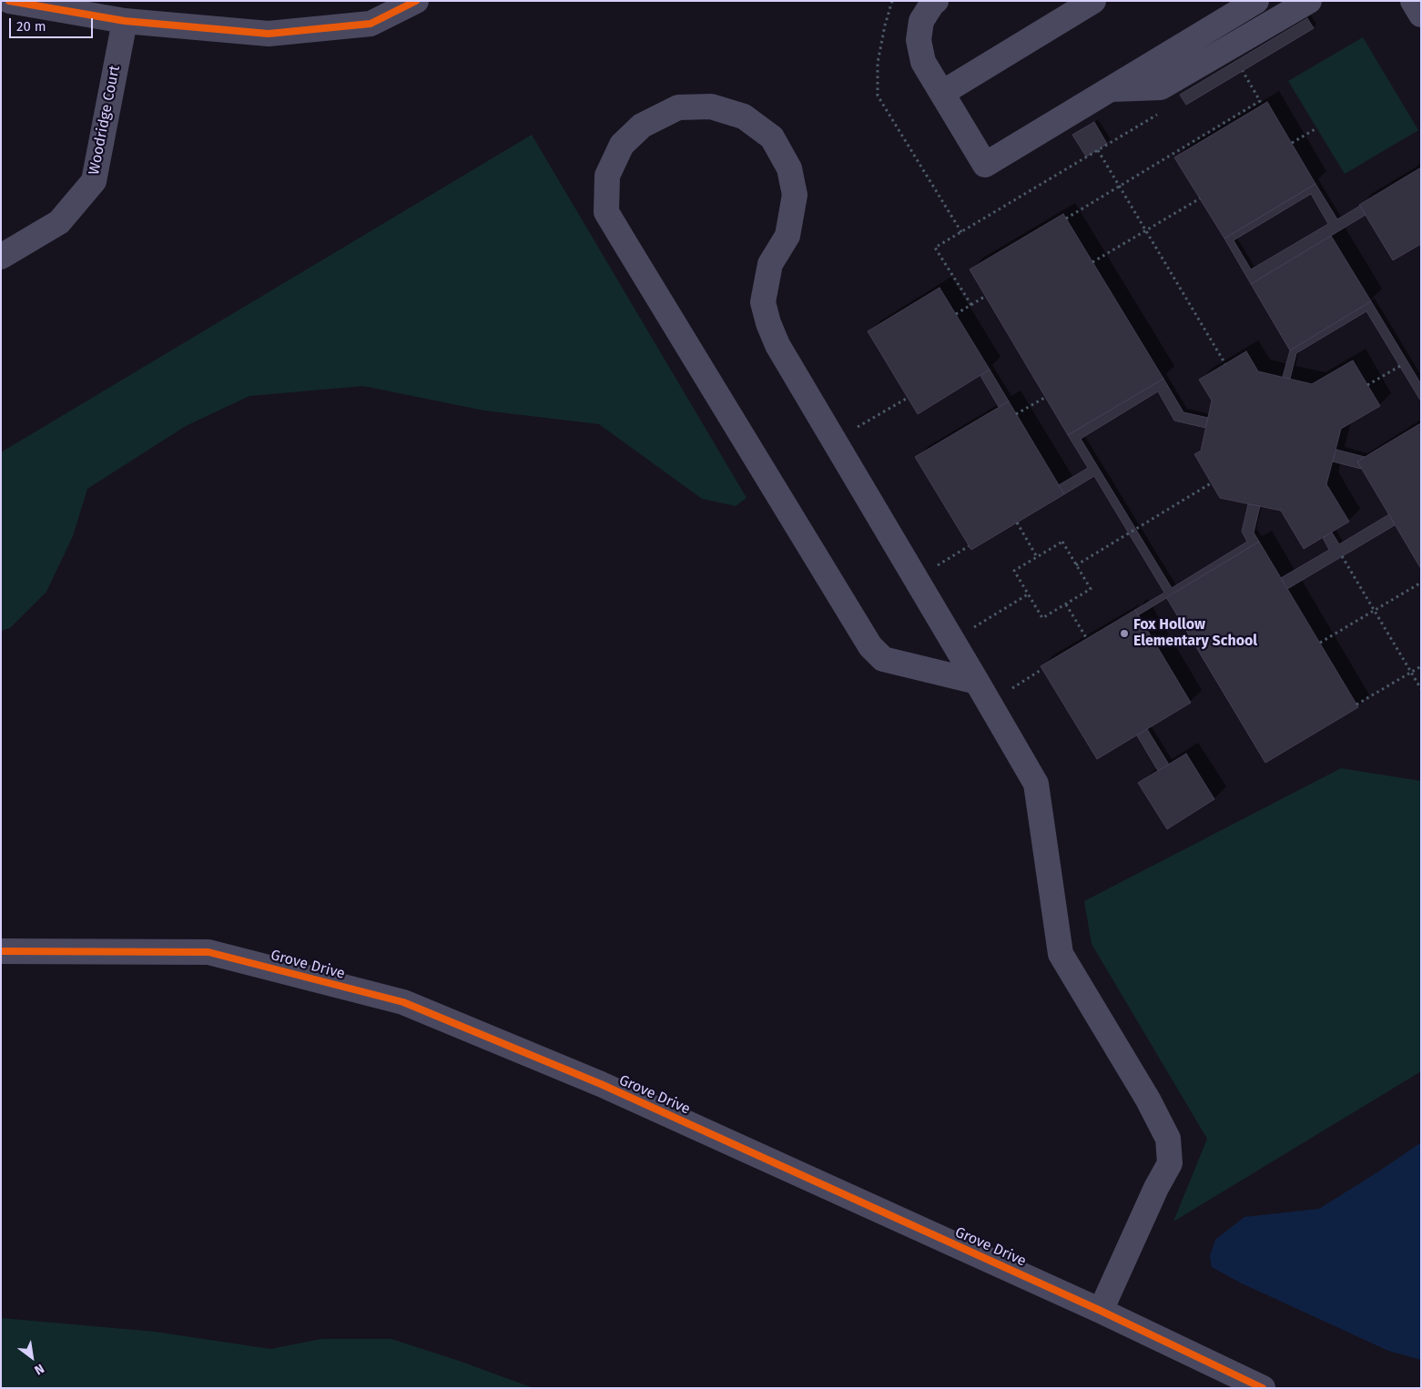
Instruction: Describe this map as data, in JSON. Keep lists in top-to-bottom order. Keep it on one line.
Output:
{"streets":{"street":["Woodridge Court","Grove Drive"]},"places":["Fox Hollow Elementary School"],"scale_bar":"20 m","north":"bottom right"}
